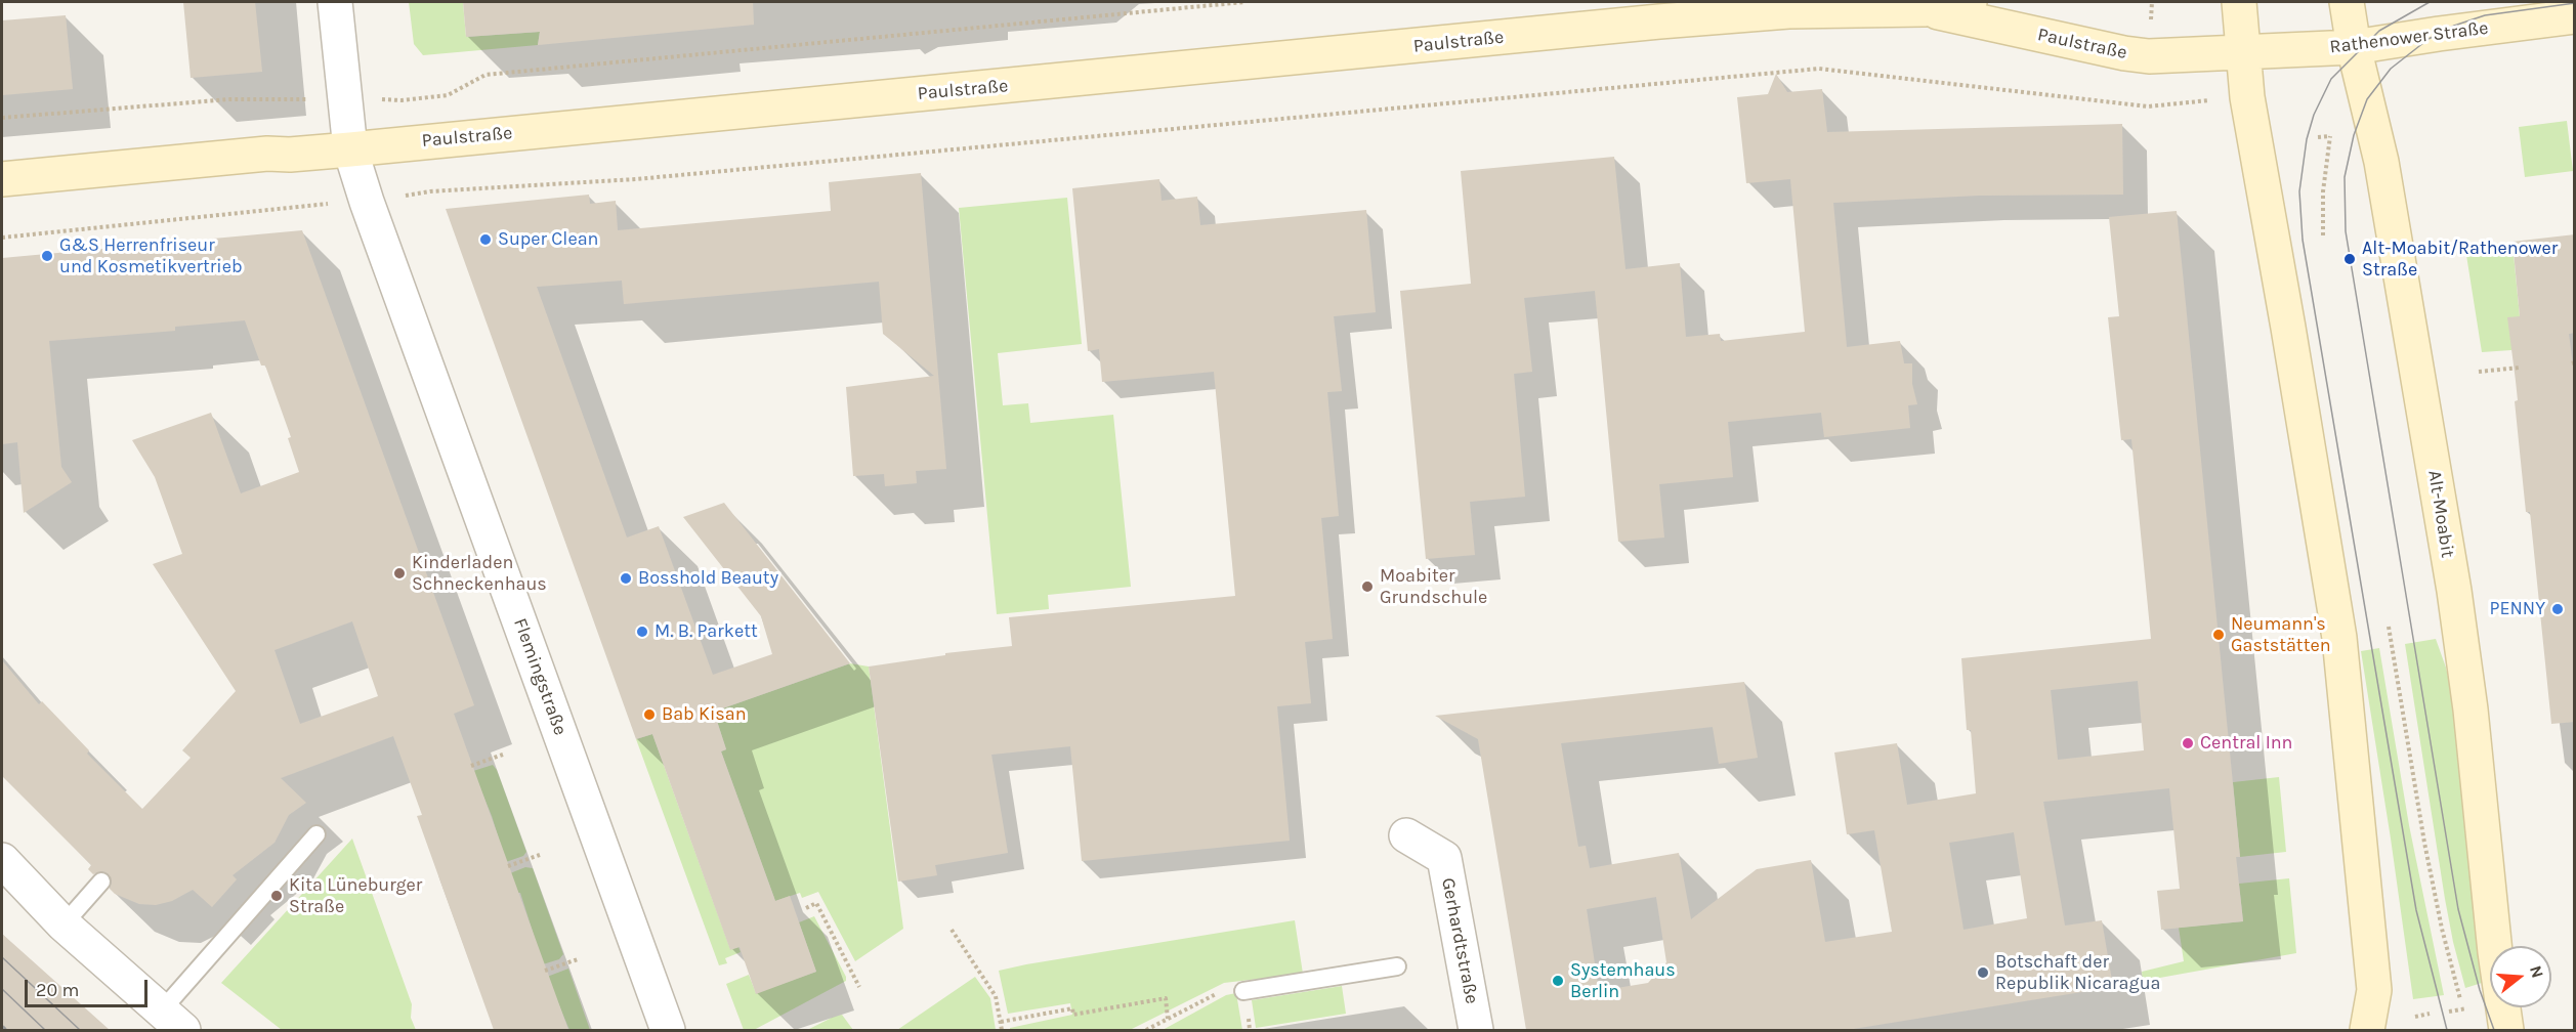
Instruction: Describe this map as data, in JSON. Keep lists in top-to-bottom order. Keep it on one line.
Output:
{"streets":{"main road":["Rathenower Straße","Paulstraße","Alt-Moabit"],"street":["Flemingstraße","Gerhardtstraße"]},"crossings":[["Rathenower Straße","Paulstraße"],["Rathenower Straße","Alt-Moabit"],["Paulstraße","Flemingstraße"]],"places":["Super Clean","G&S Herrenfriseur und Kosmetikvertrieb","Alt-Moabit/Rathenower Straße","Kinderladen Schneckenhaus","Bosshold Beauty","Moabiter Grundschule","PENNY","M. B. Parkett","Neumann's Gaststätten","Bab Kisan","Central Inn","Kita Lüneburger Straße","Botschaft der Republik Nicaragua","Systemhaus Berlin"],"scale_bar":"20 m","north":"right"}
